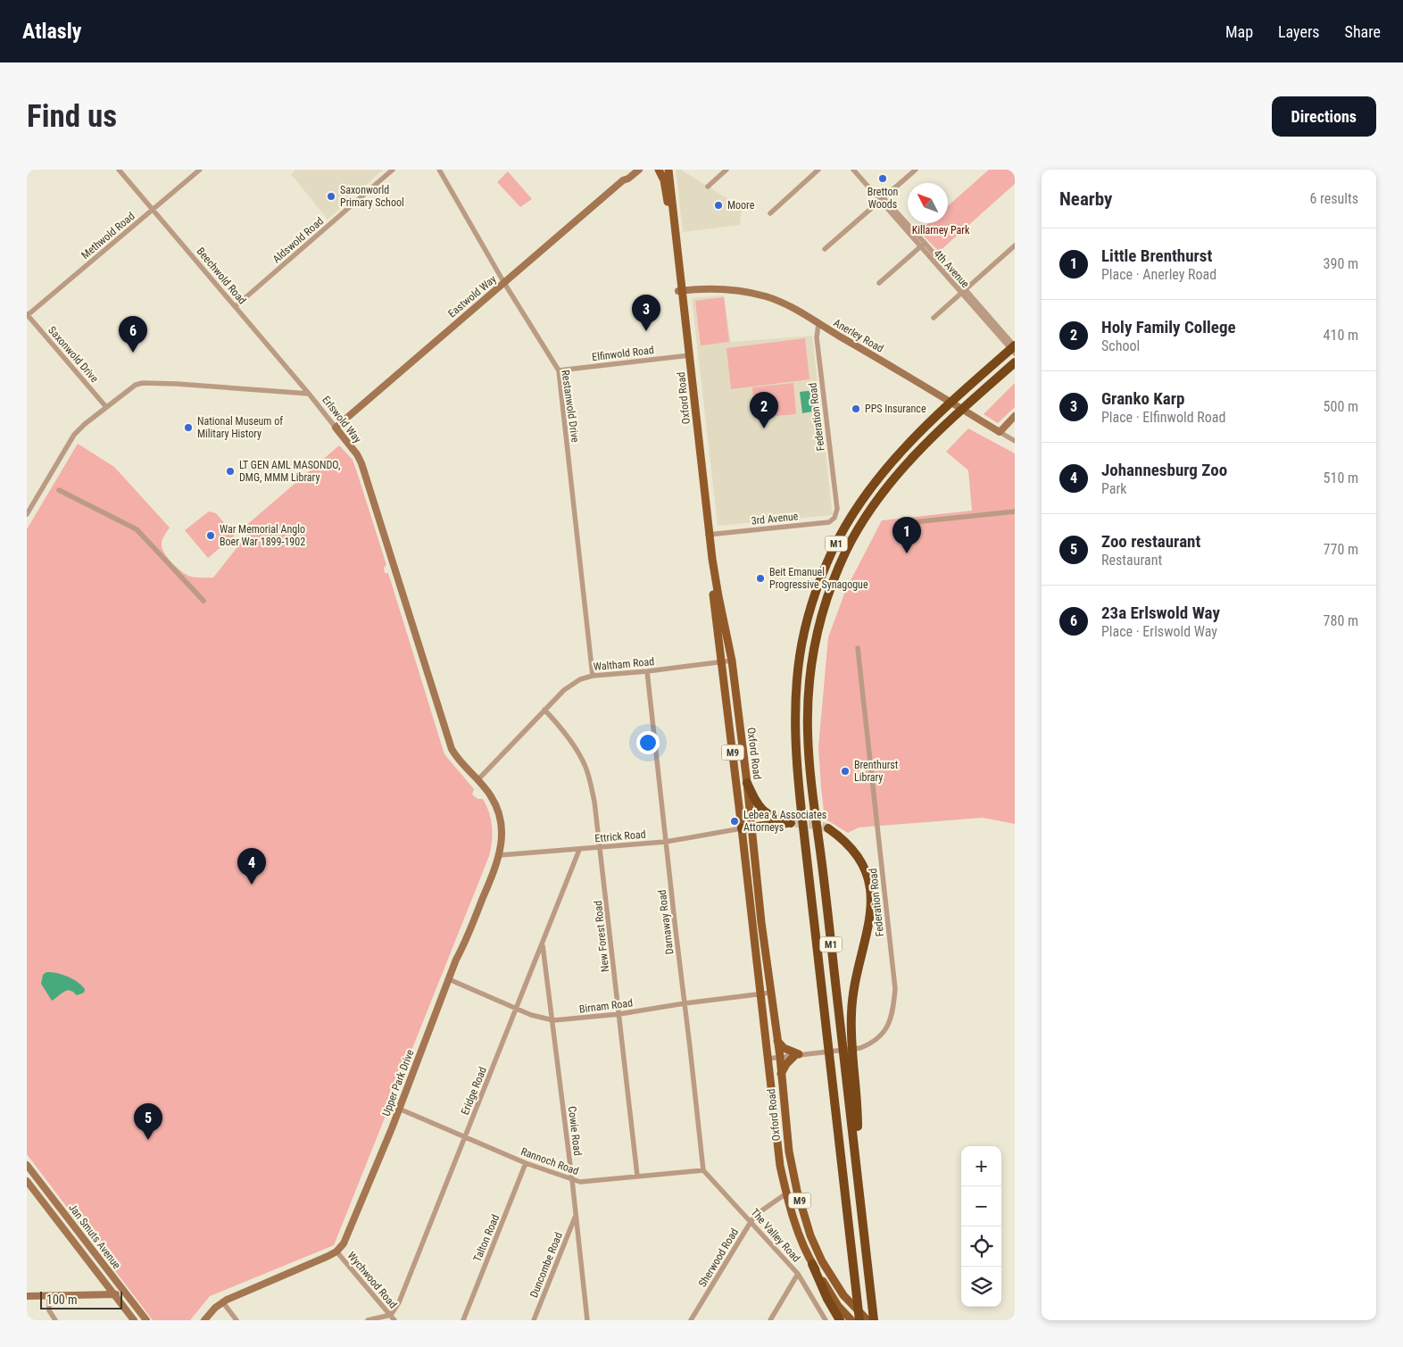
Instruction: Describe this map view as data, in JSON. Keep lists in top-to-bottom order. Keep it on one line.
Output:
{"streets":{"highway":["M1"],"main road":["Eastwold Way","Anerley Road","Oxford Road","Erlswold Way","M9","Upper Park Drive","Jan Smuts Avenue"],"street":["Methwold Road","Aldswold Road","4th Avenue","Beechwold Road","Elfinwold Road","Saxonwold Drive","Restanwold Drive","Federation Road","3rd Avenue","Waltham Road","Ettrick Road","Darnaway Road","New Forest Road","Birnam Road","Eridge Road","Cowie Road","Rannoch Road","The Valley Road","Talton Road","Sherwood Road","Duncombe Road","Wychwood Road"]},"crossings":[["Methwold Road","Beechwold Road"],["Methwold Road","Saxonwold Drive"],["Aldswold Road","Beechwold Road"],["4th Avenue","M1"],["Beechwold Road","Erlswold Way"],["Eastwold Way","Restanwold Drive"],["Eastwold Way","Erlswold Way"],["Anerley Road","Oxford Road"],["Anerley Road","Federation Road"],["Elfinwold Road","Oxford Road"],["Elfinwold Road","Restanwold Drive"],["Saxonwold Drive","Erlswold Way"],["Oxford Road","Federation Road"],["Oxford Road","3rd Avenue"],["Oxford Road","Waltham Road"],["Oxford Road","Ettrick Road"],["Oxford Road","Birnam Road"],["Oxford Road","Sherwood Road"],["Restanwold Drive","Waltham Road"],["Federation Road","3rd Avenue"],["Erlswold Way","Waltham Road"],["Erlswold Way","Upper Park Drive"],["Waltham Road","Darnaway Road"],["Waltham Road","New Forest Road"],["Waltham Road","Upper Park Drive"],["Ettrick Road","Darnaway Road"],["Ettrick Road","New Forest Road"],["Ettrick Road","Upper Park Drive"],["Ettrick Road","Eridge Road"],["Darnaway Road","Birnam Road"],["Darnaway Road","Rannoch Road"],["Darnaway Road","The Valley Road"],["New Forest Road","Birnam Road"],["New Forest Road","Rannoch Road"],["Birnam Road","Upper Park Drive"],["Birnam Road","Eridge Road"],["Birnam Road","Cowie Road"],["Upper Park Drive","Rannoch Road"],["Upper Park Drive","Wychwood Road"],["Eridge Road","Cowie Road"],["Eridge Road","Rannoch Road"],["Eridge Road","Wychwood Road"],["Cowie Road","Rannoch Road"],["Cowie Road","Duncombe Road"],["Rannoch Road","The Valley Road"],["Rannoch Road","Talton Road"],["The Valley Road","Sherwood Road"]],"parks":["Killarney Park"],"places":["Bretton Woods","Saxonworld Primary School","Moore","PPS Insurance","National Museum of Military History","LT GEN AML MASONDO, DMG, MMM Library","War Memorial Anglo Boer War 1899-1902","Beit Emanuel Progressive Synagogue","Brenthurst Library","Lebea & Associates Attorneys"],"scale_bar":"100 m","north":"top left","page":{"header":"Atlasly","nav":["Map","Layers","Share"],"buttons":"Directions","title":"Find us","heading":["Nearby","6 results"],"list":[{"mark":"1","name":"Little Brenthurst","note":"Place · Anerley Road","value":"390 m"},{"mark":"2","name":"Holy Family College","note":"School","value":"410 m"},{"mark":"3","name":"Granko Karp","note":"Place · Elfinwold Road","value":"500 m"},{"mark":"4","name":"Johannesburg Zoo","note":"Park","value":"510 m"},{"mark":"5","name":"Zoo restaurant","note":"Restaurant","value":"770 m"},{"mark":"6","name":"23a Erlswold Way","note":"Place · Erlswold Way","value":"780 m"}],"pins":["3","6","2","1","4","5"],"map_buttons":["+","−"],"scale":"100 m"}}
